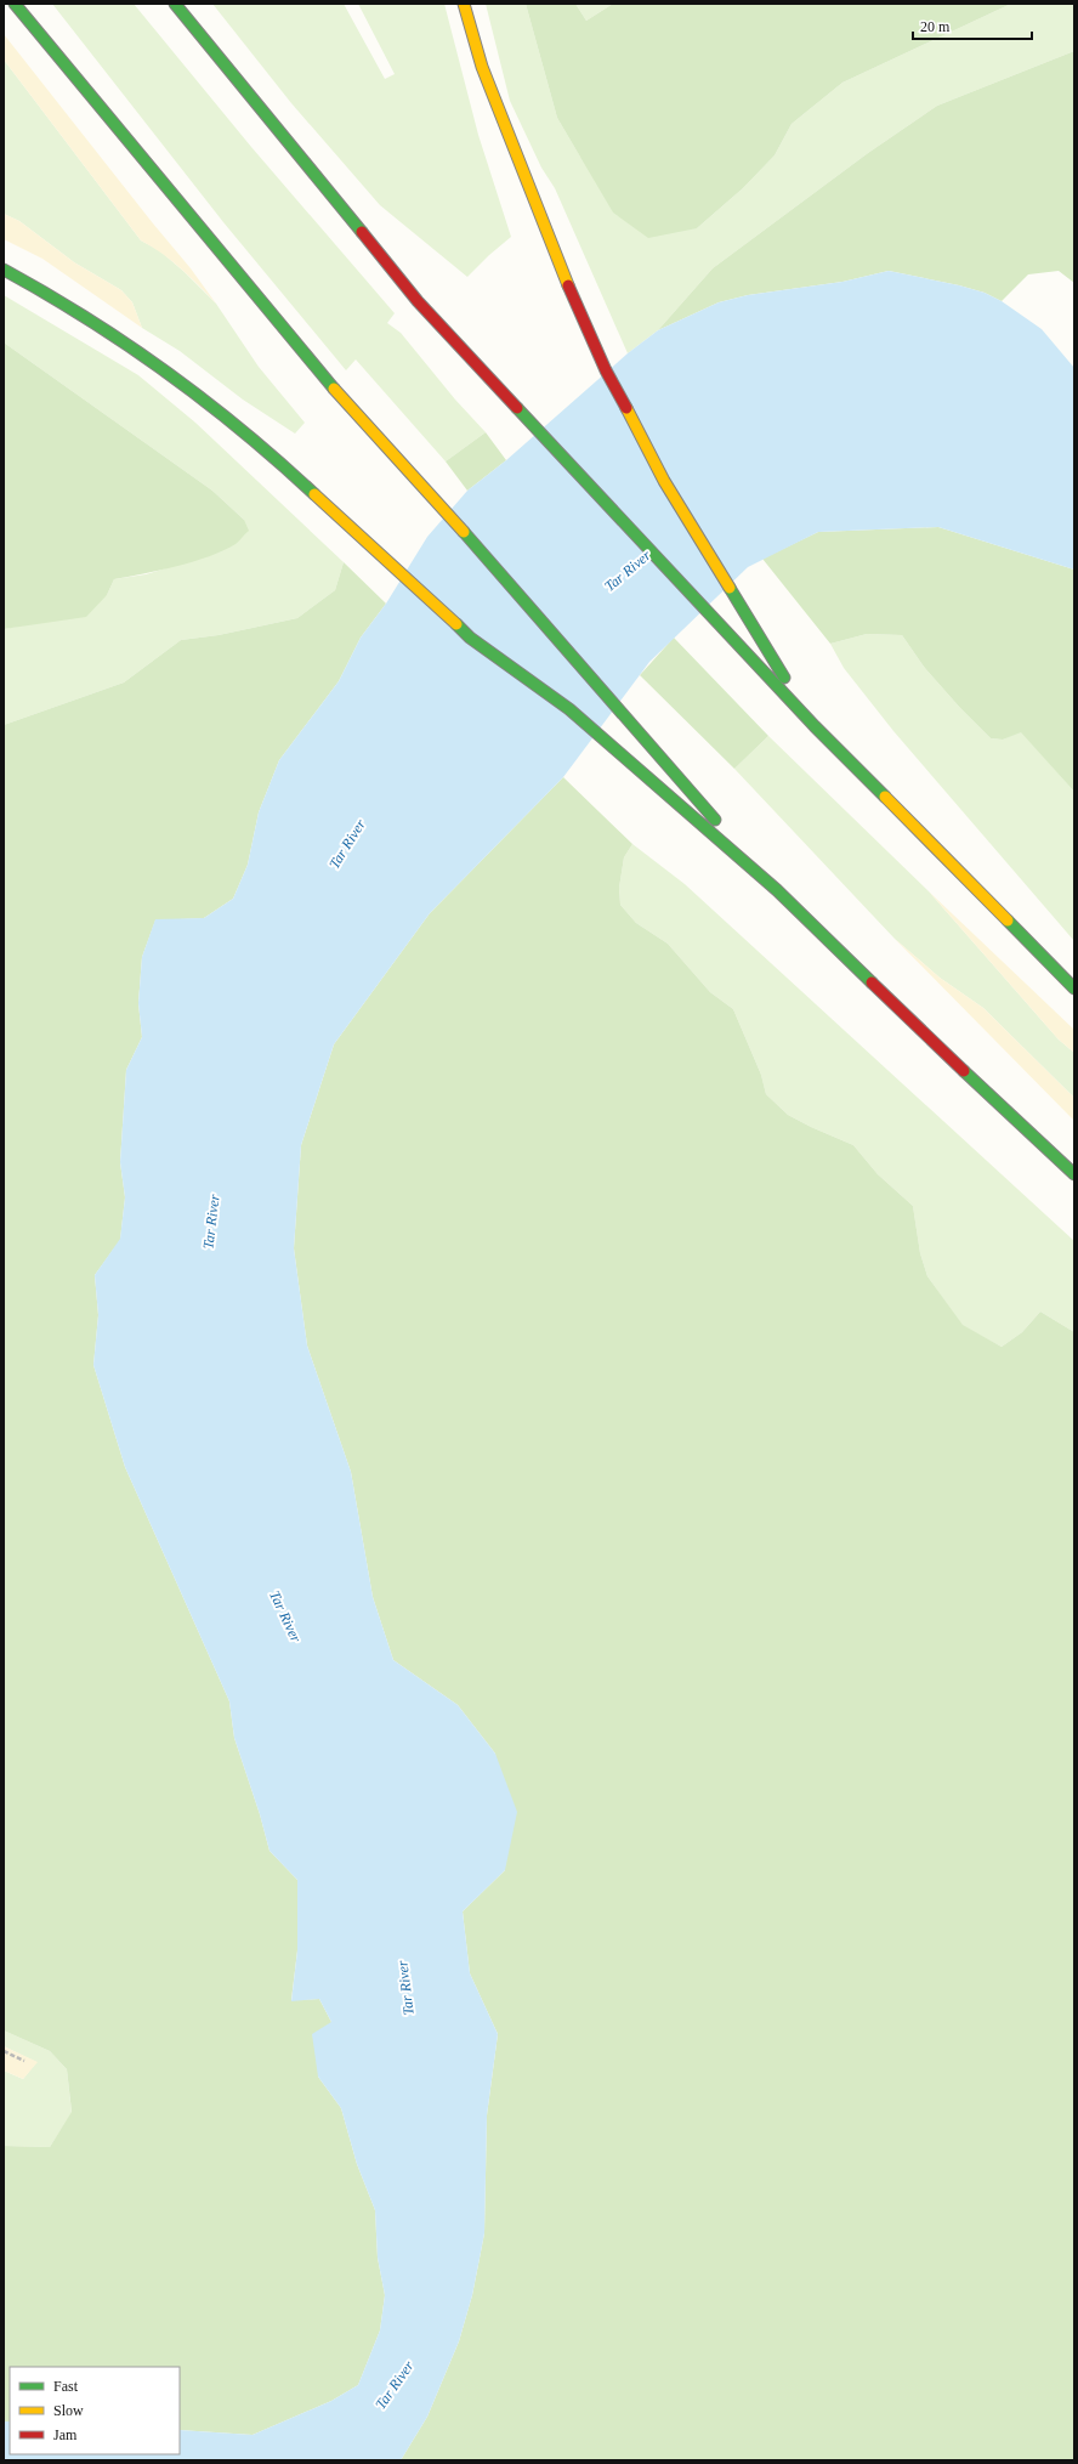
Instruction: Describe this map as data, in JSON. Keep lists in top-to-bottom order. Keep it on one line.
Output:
{"water":["Tar River"],"legend":["Fast","Slow","Jam"],"scale_bar":"20 m"}
